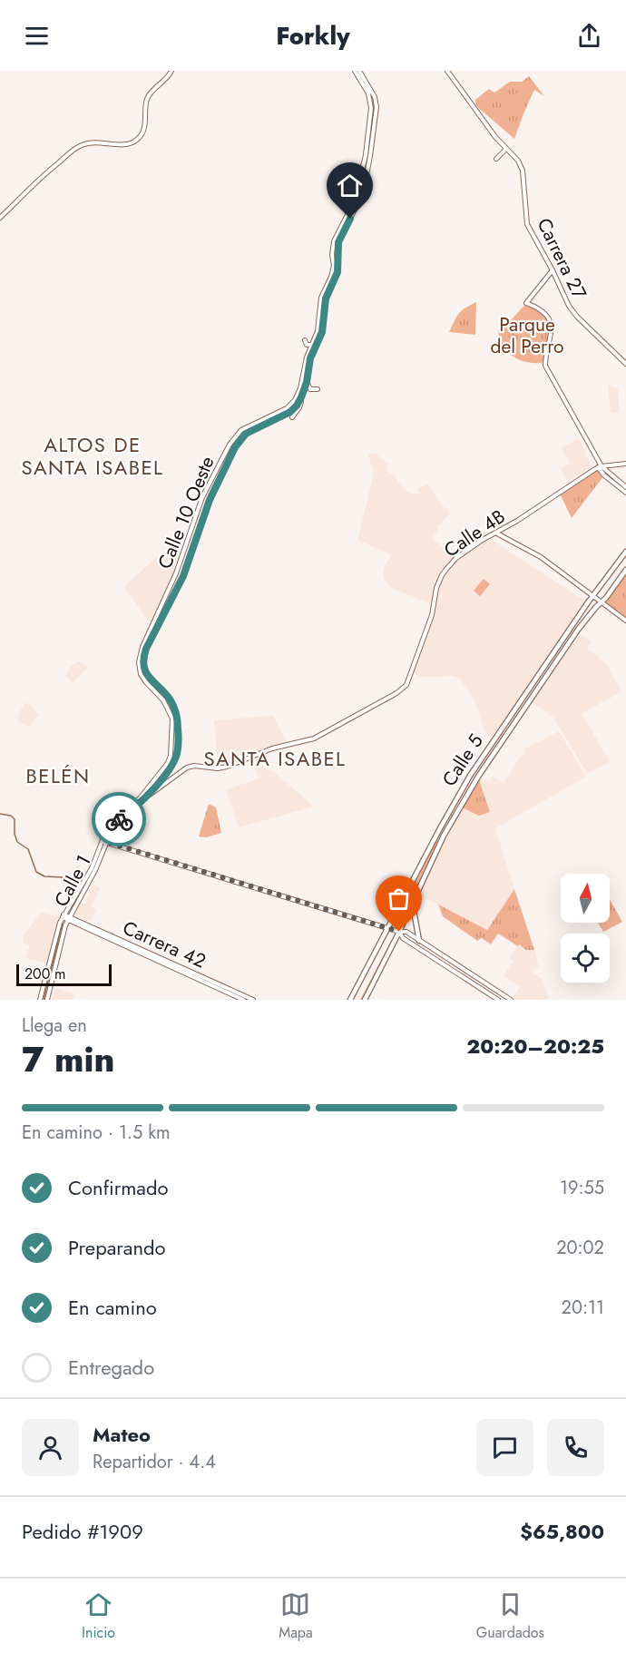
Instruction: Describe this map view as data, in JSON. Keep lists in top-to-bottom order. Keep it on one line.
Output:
{"streets":{"main road":["Carrera 27","Calle 10 Oeste","Calle 4B","Calle 5","Calle 1","Carrera 42"]},"crossings":[["Calle 10 Oeste","Calle 1"],["Calle 4B","Calle 1"],["Calle 1","Carrera 42"]],"districts":["ALTOS DE SANTA ISABEL","SANTA ISABEL","BELÉN"],"parks":["Parque del Perro"],"scale_bar":"200 m","north":"top","page":{"header":"Forkly","scale":"200 m","heading":["7 min","Llega en","20:20–20:25"],"panel":["Mateo","Repartidor · 4.4","Pedido #1909","$65,800"],"bar":"En camino · 1.5 km","list":[["Confirmado","19:55"],["Preparando","20:02"],["En camino","20:11"],"Entregado"],"tabs":["Inicio","Mapa","Guardados"]}}
